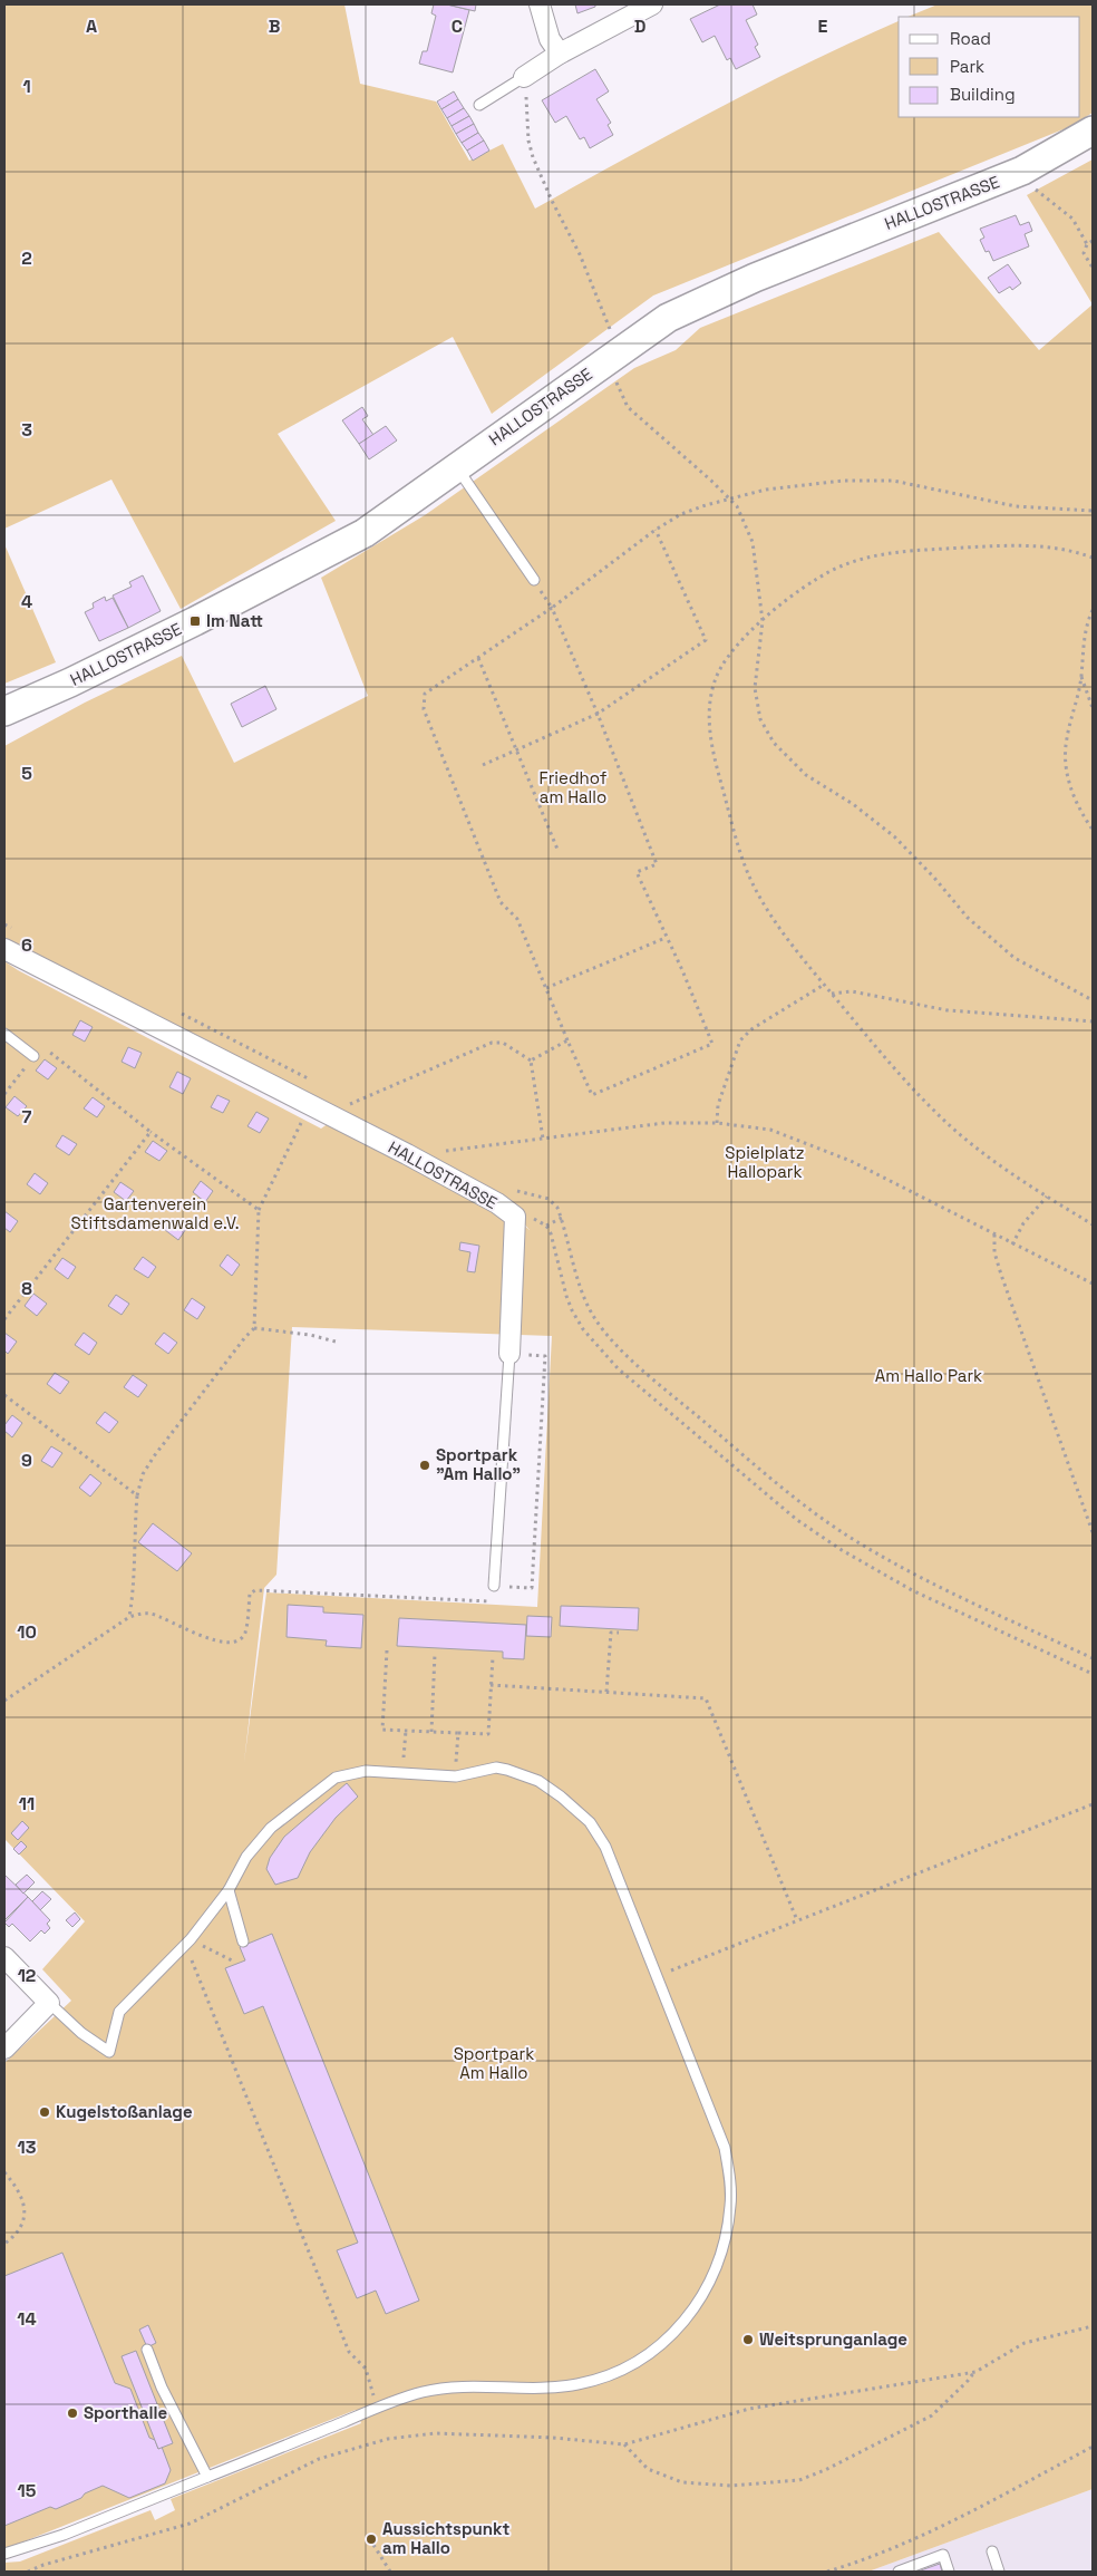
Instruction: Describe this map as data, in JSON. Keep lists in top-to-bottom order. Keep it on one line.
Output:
{"streets":{"main road":["HALLOSTRASSE"]},"parks":["Friedhof am Hallo","Spielplatz Hallopark","Gartenverein Stiftsdamenwald e.V.","Am Hallo Park","Sportpark Am Hallo"],"places":{"transit":["Im Natt"],"other":["Sportpark \"Am Hallo\"","Kugelstoßanlage","Weitsprunganlage","Sporthalle","Aussichtspunkt am Hallo"]},"legend":["Road","Park","Building"],"grid":{"columns":["A","B","C","D","E"],"rows":["1","2","3","4","5","6","7","8","9","10","11","12","13","14","15"]}}
